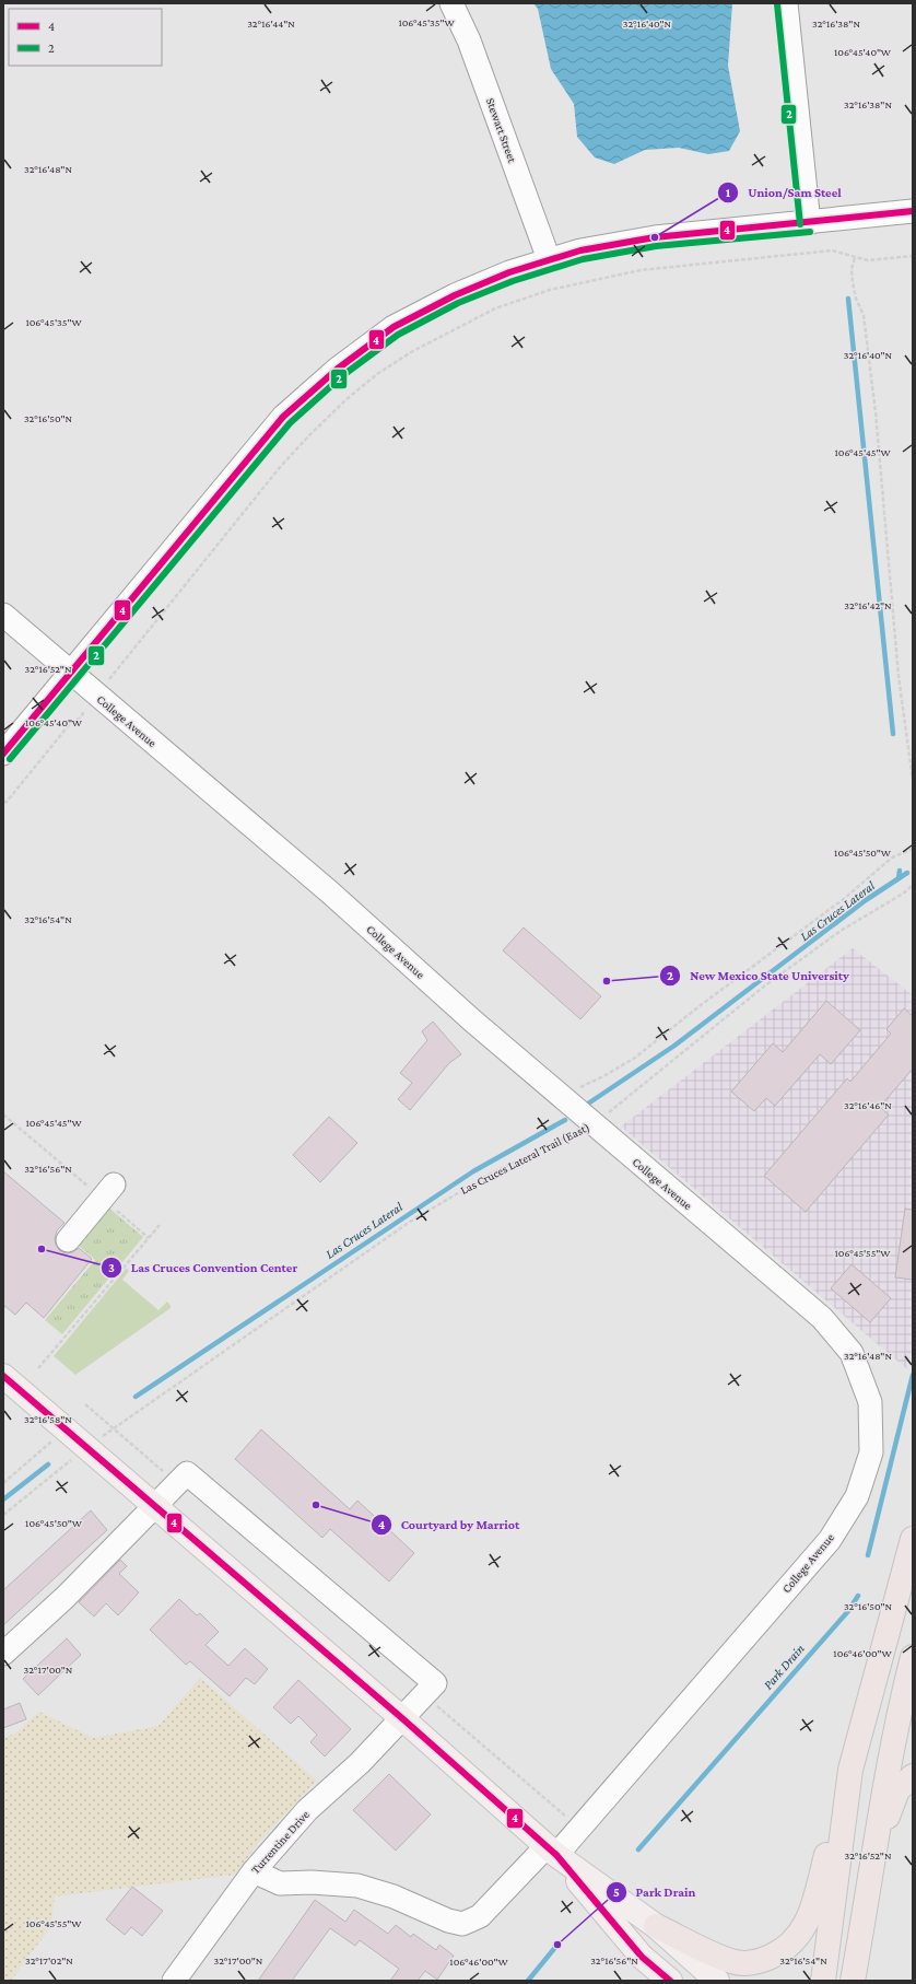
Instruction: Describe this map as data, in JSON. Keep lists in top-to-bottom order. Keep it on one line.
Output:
{"streets":{"street":["Stewart Street","College Avenue","Turrentine Drive"],"path":["Las Cruces Lateral Trail (East)"]},"crossings":[["College Avenue","Las Cruces Lateral Trail (East)"],["College Avenue","Turrentine Drive"]],"water":["Las Cruces Lateral","Park Drain"],"places":["Union/Sam Steel","New Mexico State University","Las Cruces Convention Center","Courtyard by Marriot","Park Drain"],"lines":["transit line 2","transit line 4"],"legend":["4","2"],"coordinates":["106°45'35\"W","32°16'44\"N","32°16'40\"N","32°16'38\"N","106°45'40\"W","32°16'48\"N","32°16'50\"N","106°45'45\"W","32°16'42\"N","32°16'52\"N","106°45'50\"W","32°16'54\"N","32°16'46\"N","32°16'56\"N","106°45'55\"W","32°16'58\"N","106°46'00\"W","32°17'00\"N","32°17'02\"N"]}
